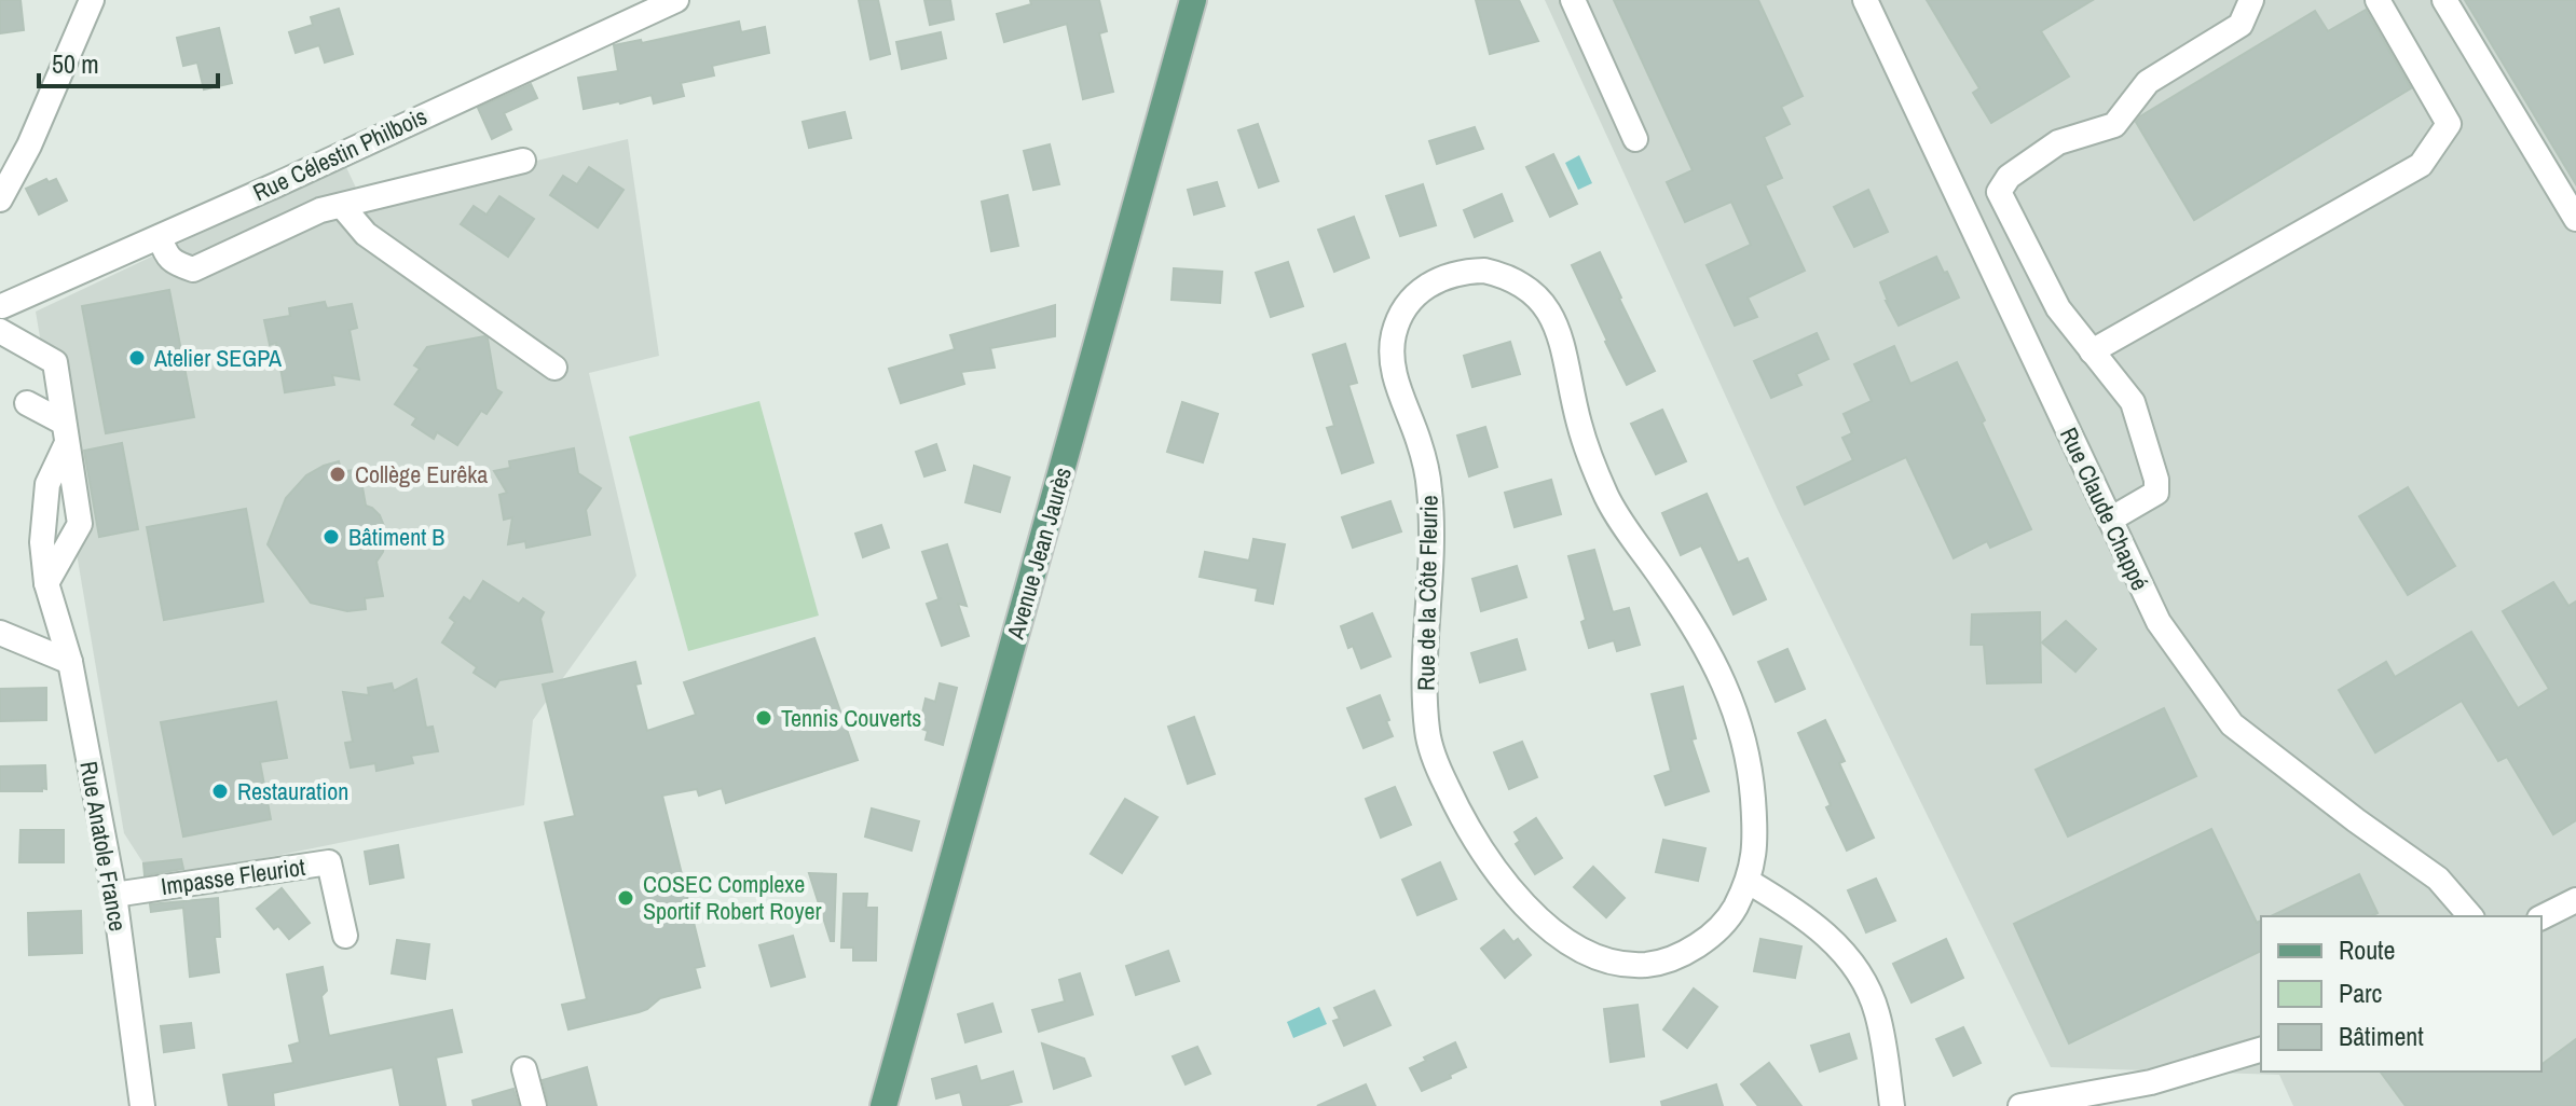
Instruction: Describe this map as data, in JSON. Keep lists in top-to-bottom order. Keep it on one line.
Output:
{"streets":{"main road":["Avenue Jean Jaurès"],"street":["Rue Célestin Philbois","Rue Claude Chappé","Rue de la Côte Fleurie","Rue Anatole France","Impasse Fleuriot"]},"crossings":[["Rue Anatole France","Impasse Fleuriot"]],"places":["Atelier SEGPA","Collège Eurêka","Bâtiment B","Tennis Couverts","Restauration","COSEC Complexe Sportif Robert Royer"],"legend":["Route","Parc","Bâtiment"],"scale_bar":"50 m"}
